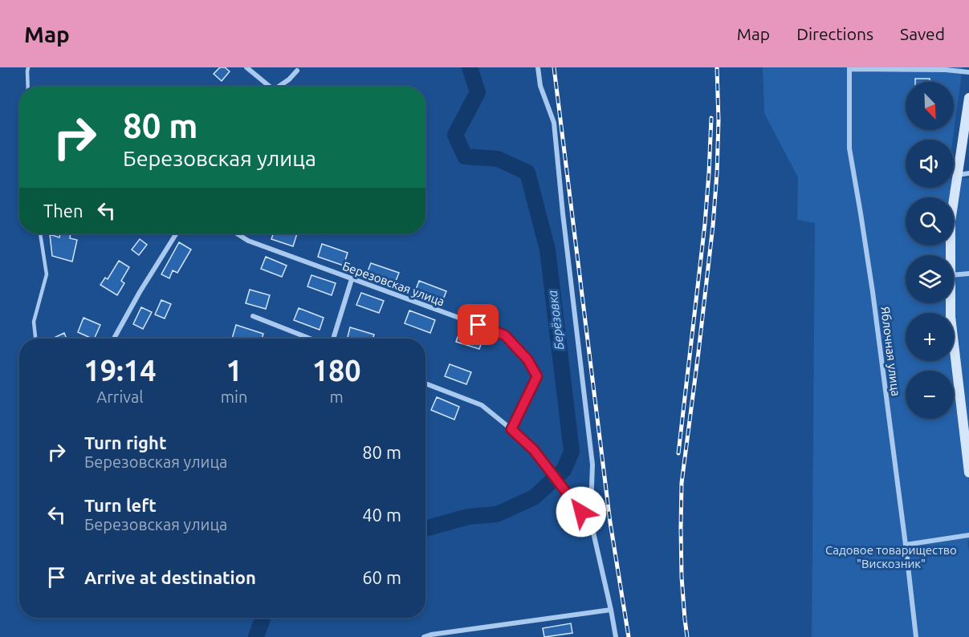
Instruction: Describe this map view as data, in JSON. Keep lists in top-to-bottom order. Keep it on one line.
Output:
{"streets":{"street":["Березовская улица","Яблочная улица"]},"water":["Берёзовка"],"parks":["Садовое товарищество \"Вискозник\""],"north":"bottom right","page":{"header":"Map","nav":["Map","Directions","Saved"],"map_buttons":["+","−"],"turn":["80 m","Березовская улица"],"then":"Then","eta":["19:14","Arrival","1","min","180","m"],"list":[{"name":"Turn right","note":"Березовская улица","value":"80 m"},{"name":"Turn left","note":"Березовская улица","value":"40 m"},{"name":"Arrive at destination","value":"60 m"}]}}
